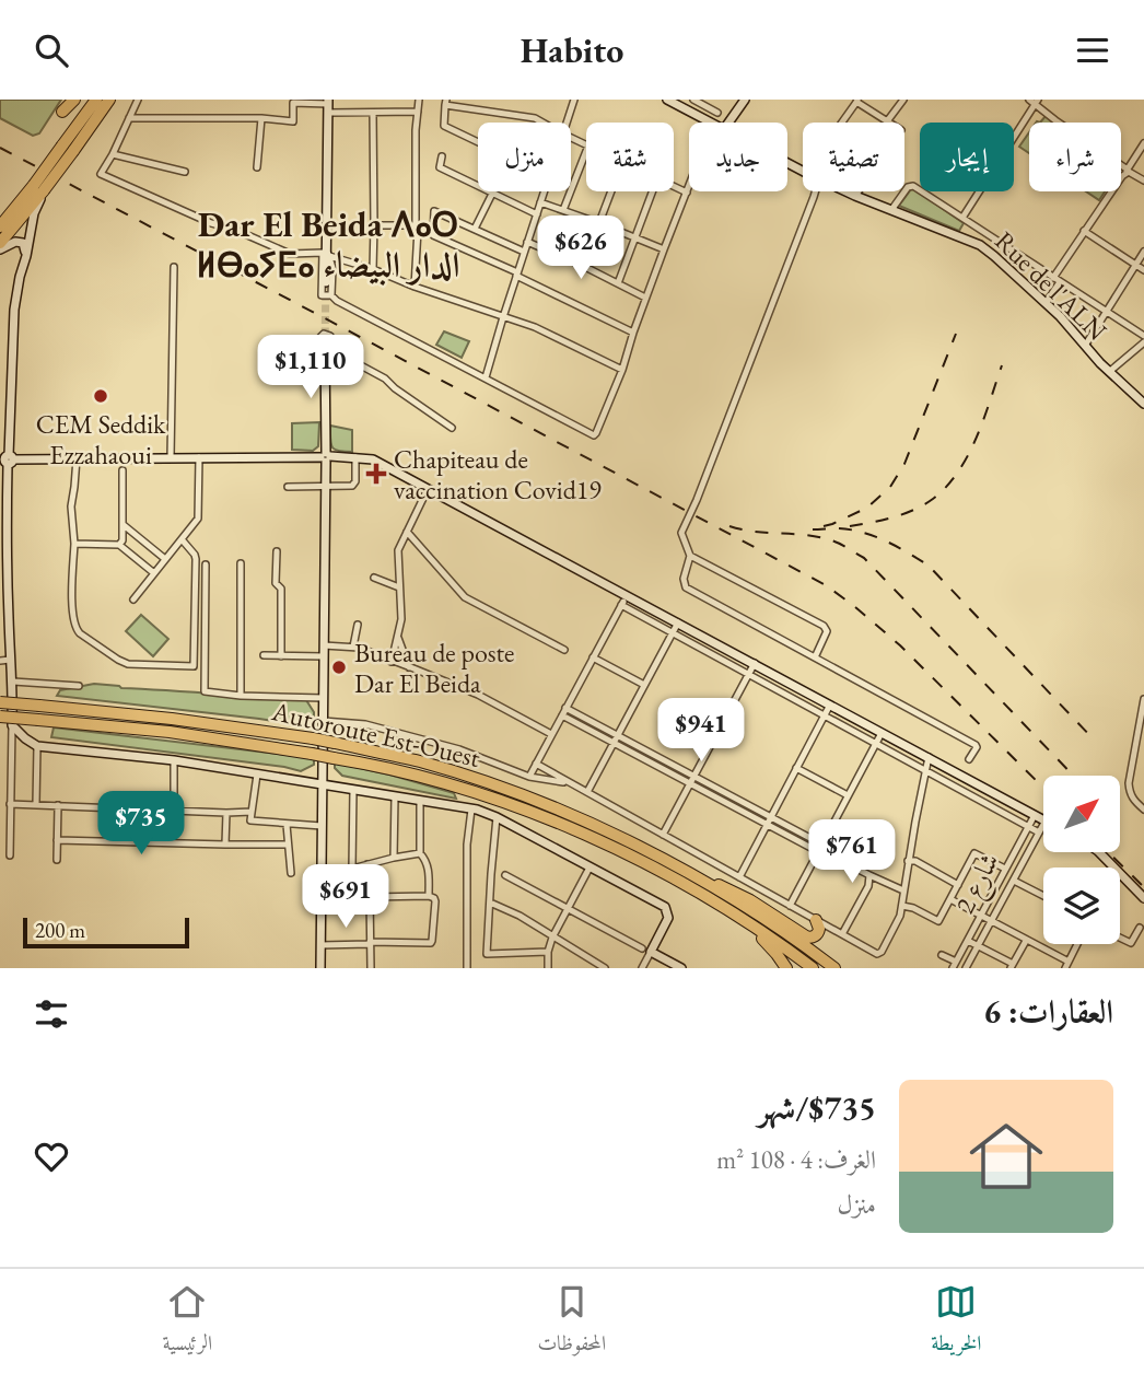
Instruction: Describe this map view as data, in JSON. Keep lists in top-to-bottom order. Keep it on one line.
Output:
{"streets":{"highway":["Autoroute Est-Ouest"],"street":["Rue de l'ALN","شارع 2"]},"districts":["Dar El Beida ⴷⴰⵔ ⵍⴱⴰⵢⴹⴰ الدار البيضاء"],"places":{"other":["CEM Seddik Ezzahaoui","Bureau de poste Dar El Beida"],"health":["Chapiteau de vaccination Covid19"]},"scale_bar":"200 m","north":"top right","page":{"header":"Habito","chip":["شراء","إيجار","تصفية","جديد","شقة","منزل"],"price":["$626","$1,110","$941","$735","$761","$691"],"scale":"200 m","heading":"العقارات: 6","list":[{"name":"$735/شهر","note":"الغرف: 4 · 108 m² · منزل"}],"tabs":["الخريطة","المحفوظات","الرئيسية"]}}
